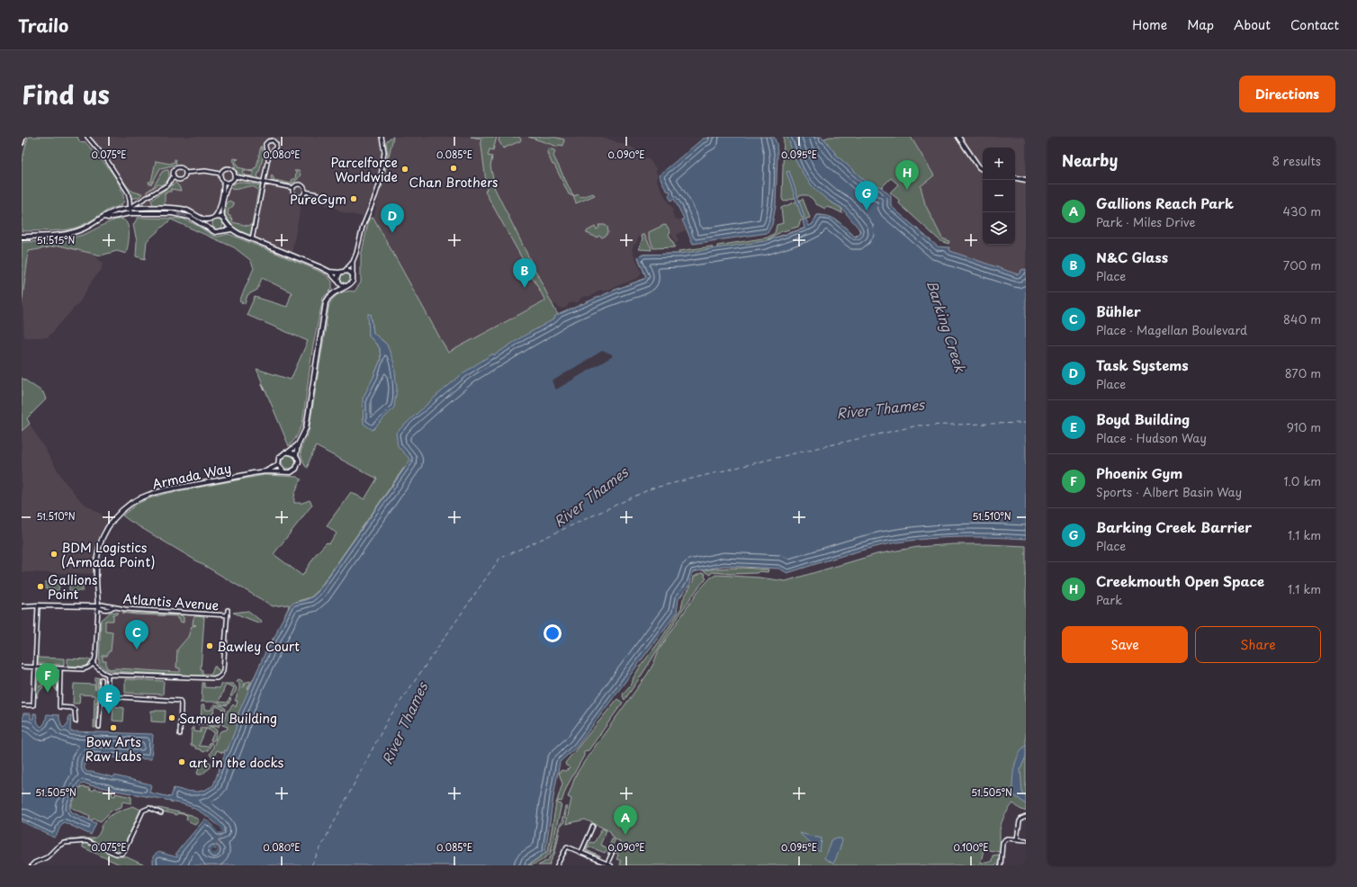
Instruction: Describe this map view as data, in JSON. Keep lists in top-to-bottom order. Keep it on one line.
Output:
{"streets":{"street":["Armada Way","Atlantis Avenue"]},"crossings":[["Armada Way","Atlantis Avenue"]],"water":["Barking Creek","River Thames"],"places":["Chan Brothers","Parcelforce Worldwide","PureGym","BDM Logistics (Armada Point)","Gallions Point","Bawley Court","Samuel Building","Bow Arts Raw Labs","art in the docks"],"page":{"header":"Trailo","nav":["Home","Map","About","Contact"],"title":"Find us","buttons":["Directions",["Save","Share"]],"heading":["Nearby","8 results"],"map_buttons":["+","−"],"pins":["H","G","D","B","C","F","E","A"],"list":[{"mark":"A","name":"Gallions Reach Park","note":"Park · Miles Drive","value":"430 m"},{"mark":"B","name":"N&C Glass","note":"Place","value":"700 m"},{"mark":"C","name":"Bühler","note":"Place · Magellan Boulevard","value":"840 m"},{"mark":"D","name":"Task Systems","note":"Place","value":"870 m"},{"mark":"E","name":"Boyd Building","note":"Place · Hudson Way","value":"910 m"},{"mark":"F","name":"Phoenix Gym","note":"Sports · Albert Basin Way","value":"1.0 km"},{"mark":"G","name":"Barking Creek Barrier","note":"Place","value":"1.1 km"},{"mark":"H","name":"Creekmouth Open Space","note":"Park","value":"1.1 km"}]},"coordinates":["0.075°E","0.080°E","0.085°E","0.090°E","0.095°E","51.515°N","51.510°N","51.505°N","0.100°E"]}
